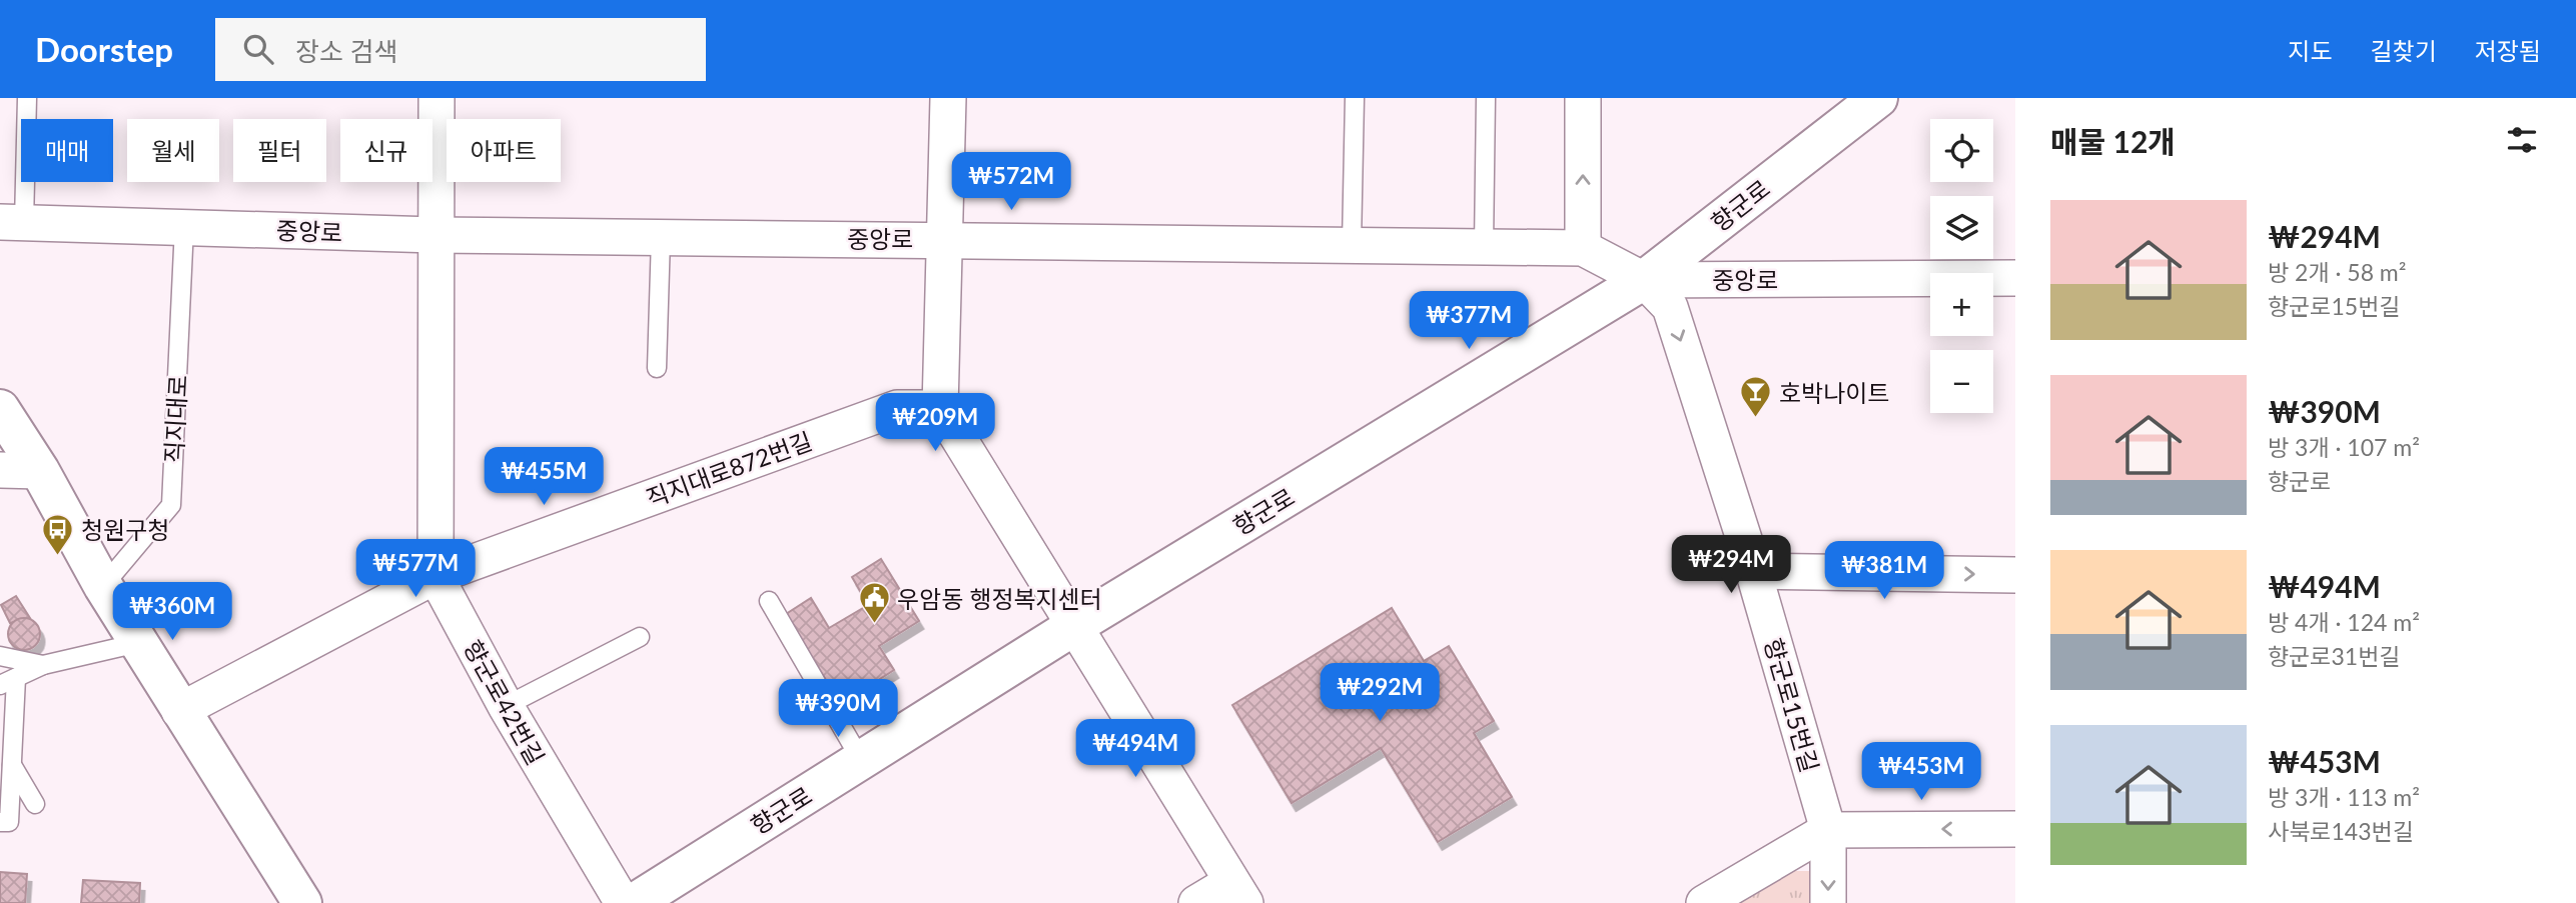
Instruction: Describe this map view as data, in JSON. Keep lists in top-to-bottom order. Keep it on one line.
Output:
{"streets":{"street":["향군로","중앙로","직지대로872번길","향군로42번길","향군로15번길"],"lane":["직지대로"]},"crossings":[["향군로","중앙로"],["향군로","향군로15번길"],["중앙로","직지대로"],["중앙로","향군로42번길"],["중앙로","향군로15번길"],["직지대로872번길","향군로42번길"]],"one_way":["향군로15번길"],"places":{"bar":["호박나이트"],"bus stop":["청원구청"],"public building":["우암동 행정복지센터"]},"page":{"header":"Doorstep","search":"장소 검색","nav":["지도","길찾기","저장됨"],"heading":"매물 12개","map_buttons":["+","−"],"chip":["매매","월세","필터","신규","아파트"],"price":["₩572M","₩377M","₩209M","₩455M","₩294M","₩577M","₩381M","₩360M","₩292M","₩390M","₩494M","₩453M"],"list":[{"name":"₩294M","note":"방 2개 · 58 m² · 향군로15번길"},{"name":"₩390M","note":"방 3개 · 107 m² · 향군로"},{"name":"₩494M","note":"방 4개 · 124 m² · 향군로31번길"},{"name":"₩453M","note":"방 3개 · 113 m² · 사북로143번길"}]}}
